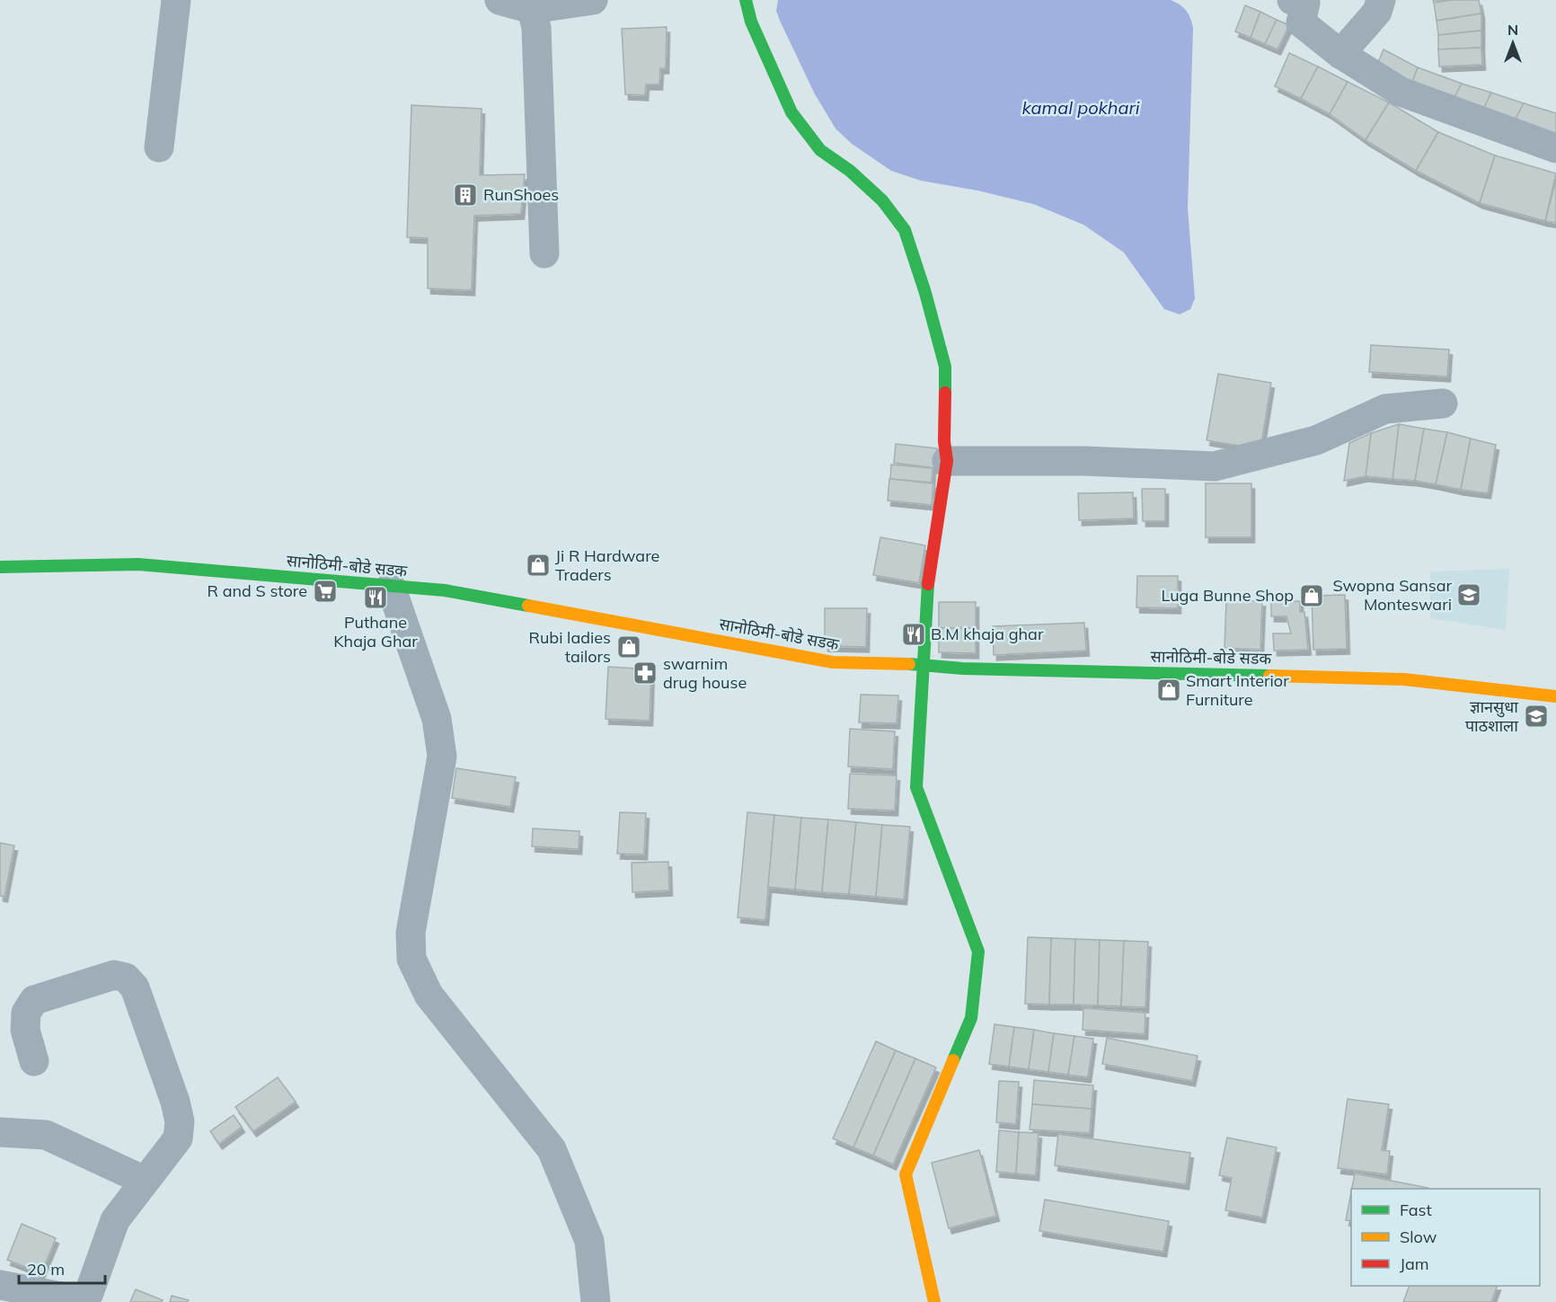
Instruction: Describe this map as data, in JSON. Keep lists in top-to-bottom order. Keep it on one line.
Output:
{"streets":{"main road":["सानोठिमी-बोडे सडक"]},"water":["kamal pokhari"],"places":{"building":["RunShoes"],"shop":["Ji R Hardware Traders","Luga Bunne Shop","Rubi ladies tailors","Smart Interior Furniture"],"supermarket":["R and S store"],"school or university":["Swopna Sansar Monteswari","ज्ञानसुधा पाठशाला"],"restaurant":["Puthane Khaja Ghar","B.M khaja ghar"],"pharmacy":["swarnim drug house"]},"legend":["Fast","Slow","Jam"],"scale_bar":"20 m","north":"top"}
